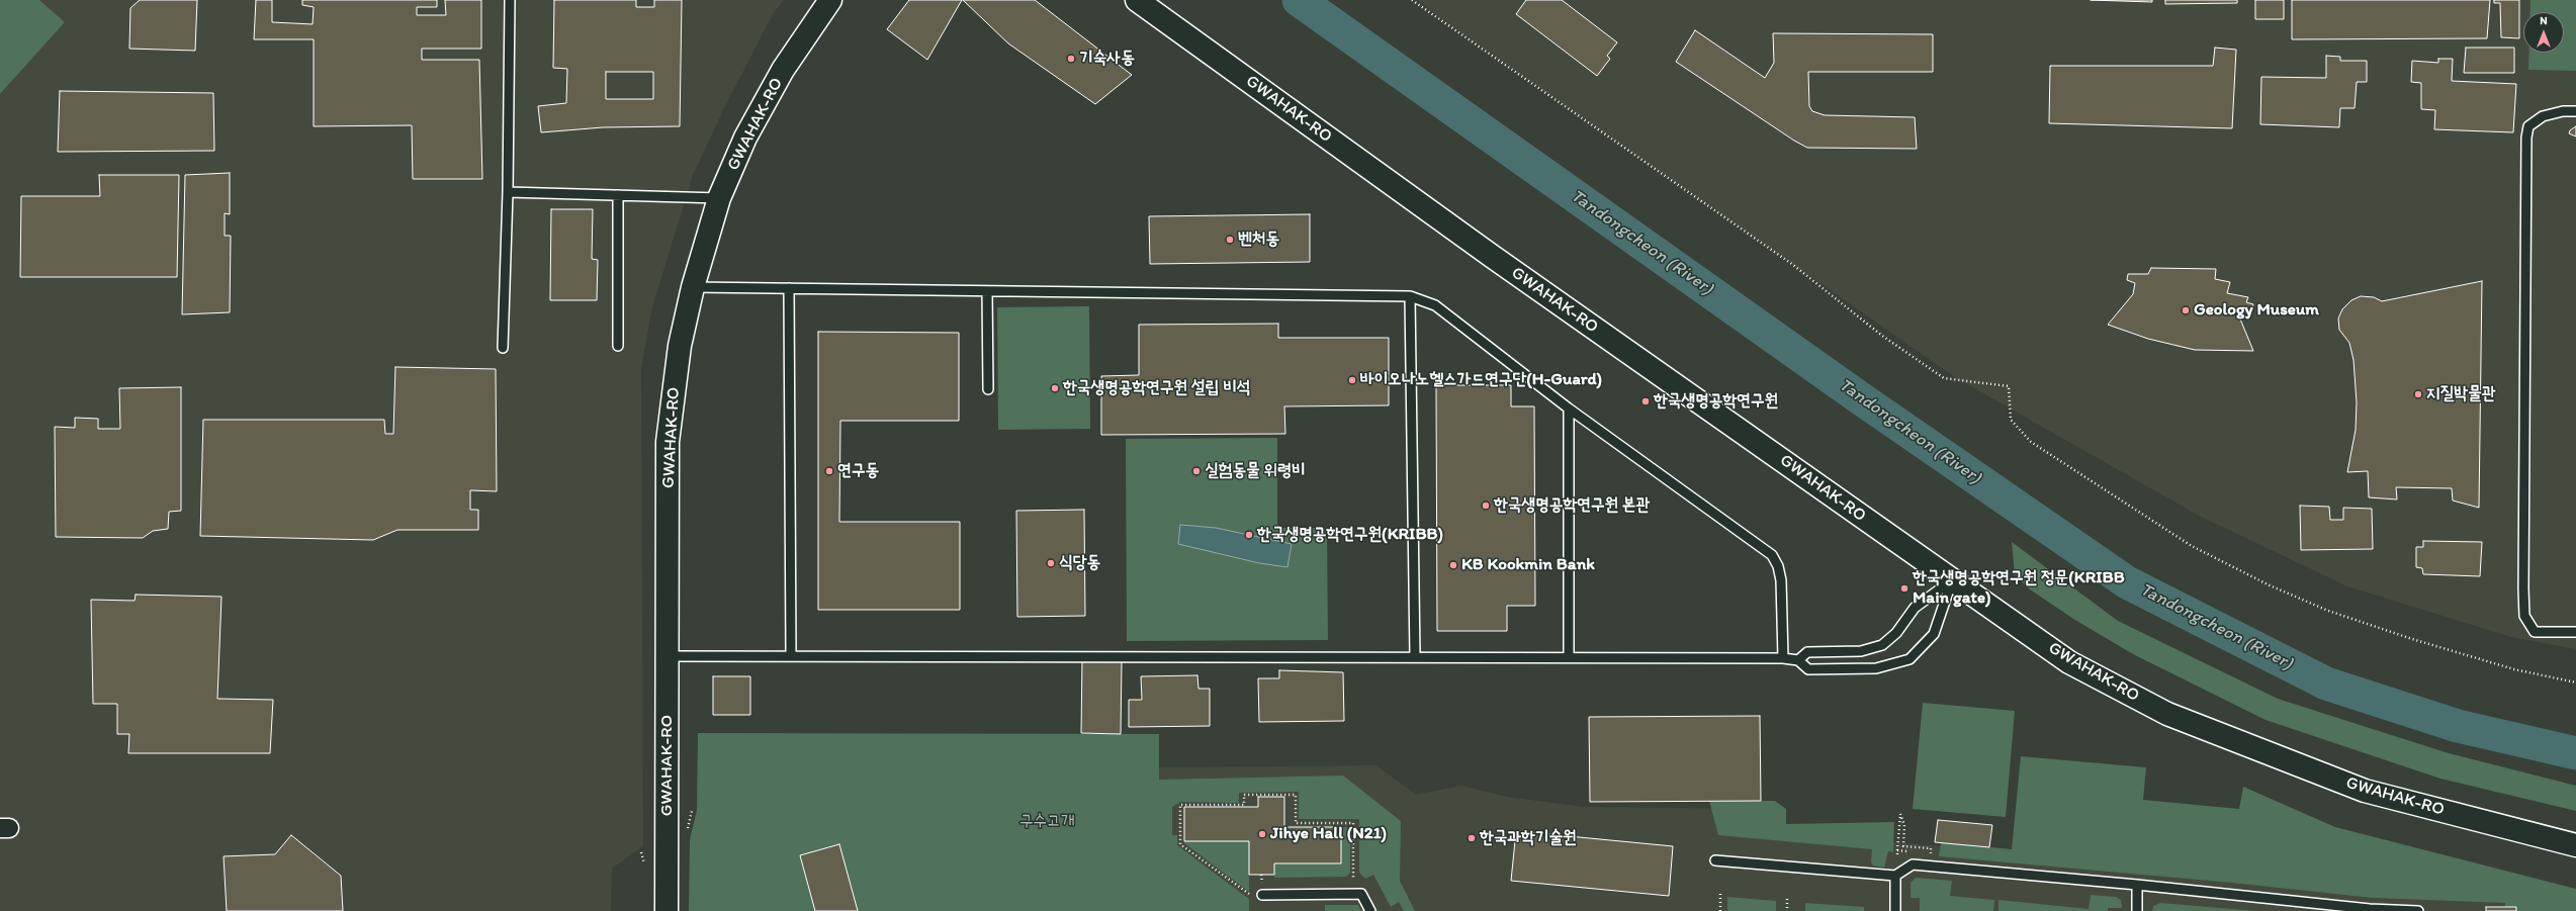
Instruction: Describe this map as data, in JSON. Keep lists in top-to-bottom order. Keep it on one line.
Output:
{"streets":{"main road":["GWAHAK-RO"]},"water":["Tandongcheon (River)"],"parks":["구수고개"],"places":["기숙사동","벤처동","Geology Museum","바이오나노헬스가드연구단(H-Guard)","한국생명공학연구원 설립 비석","지질박물관","한국생명공학연구원","연구동","실험동물 위령비","한국생명공학연구원 본관","한국생명공학연구원(KRIBB)","식당동","KB Kookmin Bank","한국생명공학연구원 정문(KRIBB Main gate)","Jihye Hall (N21)","한국과학기술원"],"north":"top"}
